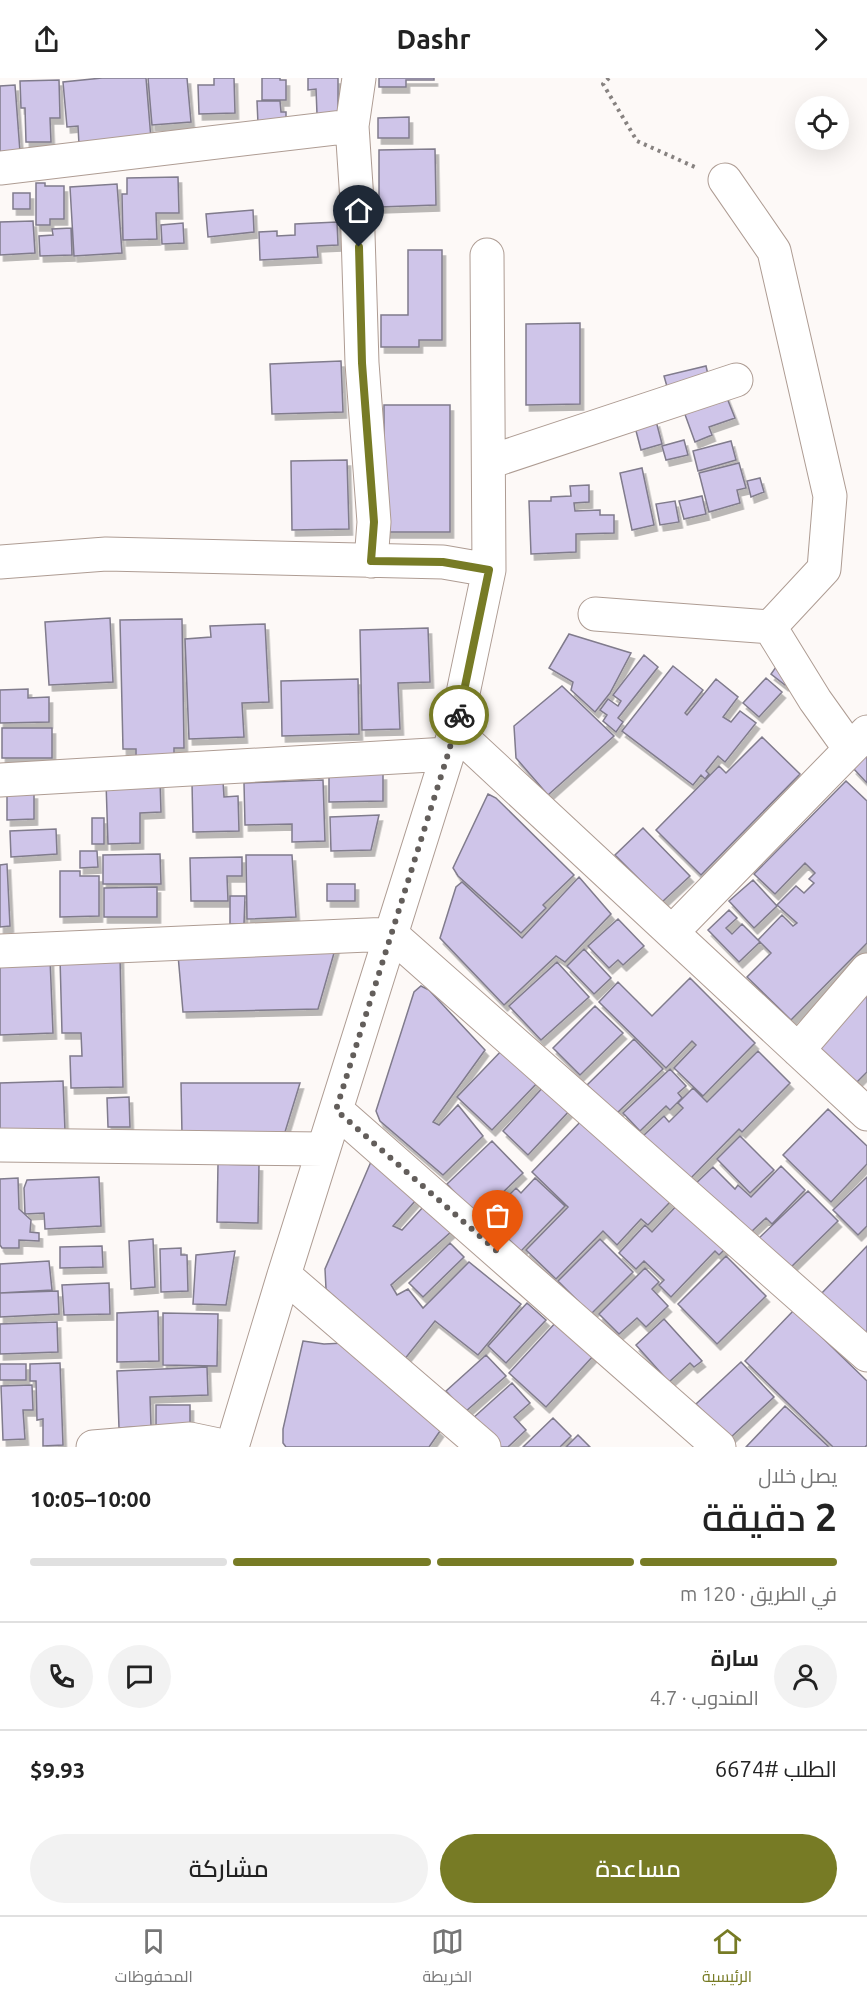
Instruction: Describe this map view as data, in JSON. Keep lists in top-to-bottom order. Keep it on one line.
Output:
{"page":{"header":"Dashr","heading":["2 دقيقة","يصل خلال","10:00–10:05"],"panel":["سارة","المندوب · 4.7","الطلب #6674","$9.93"],"bar":"في الطريق · 120 m","buttons":["مساعدة","مشاركة"],"tabs":["الرئيسية","الخريطة","المحفوظات"]}}
